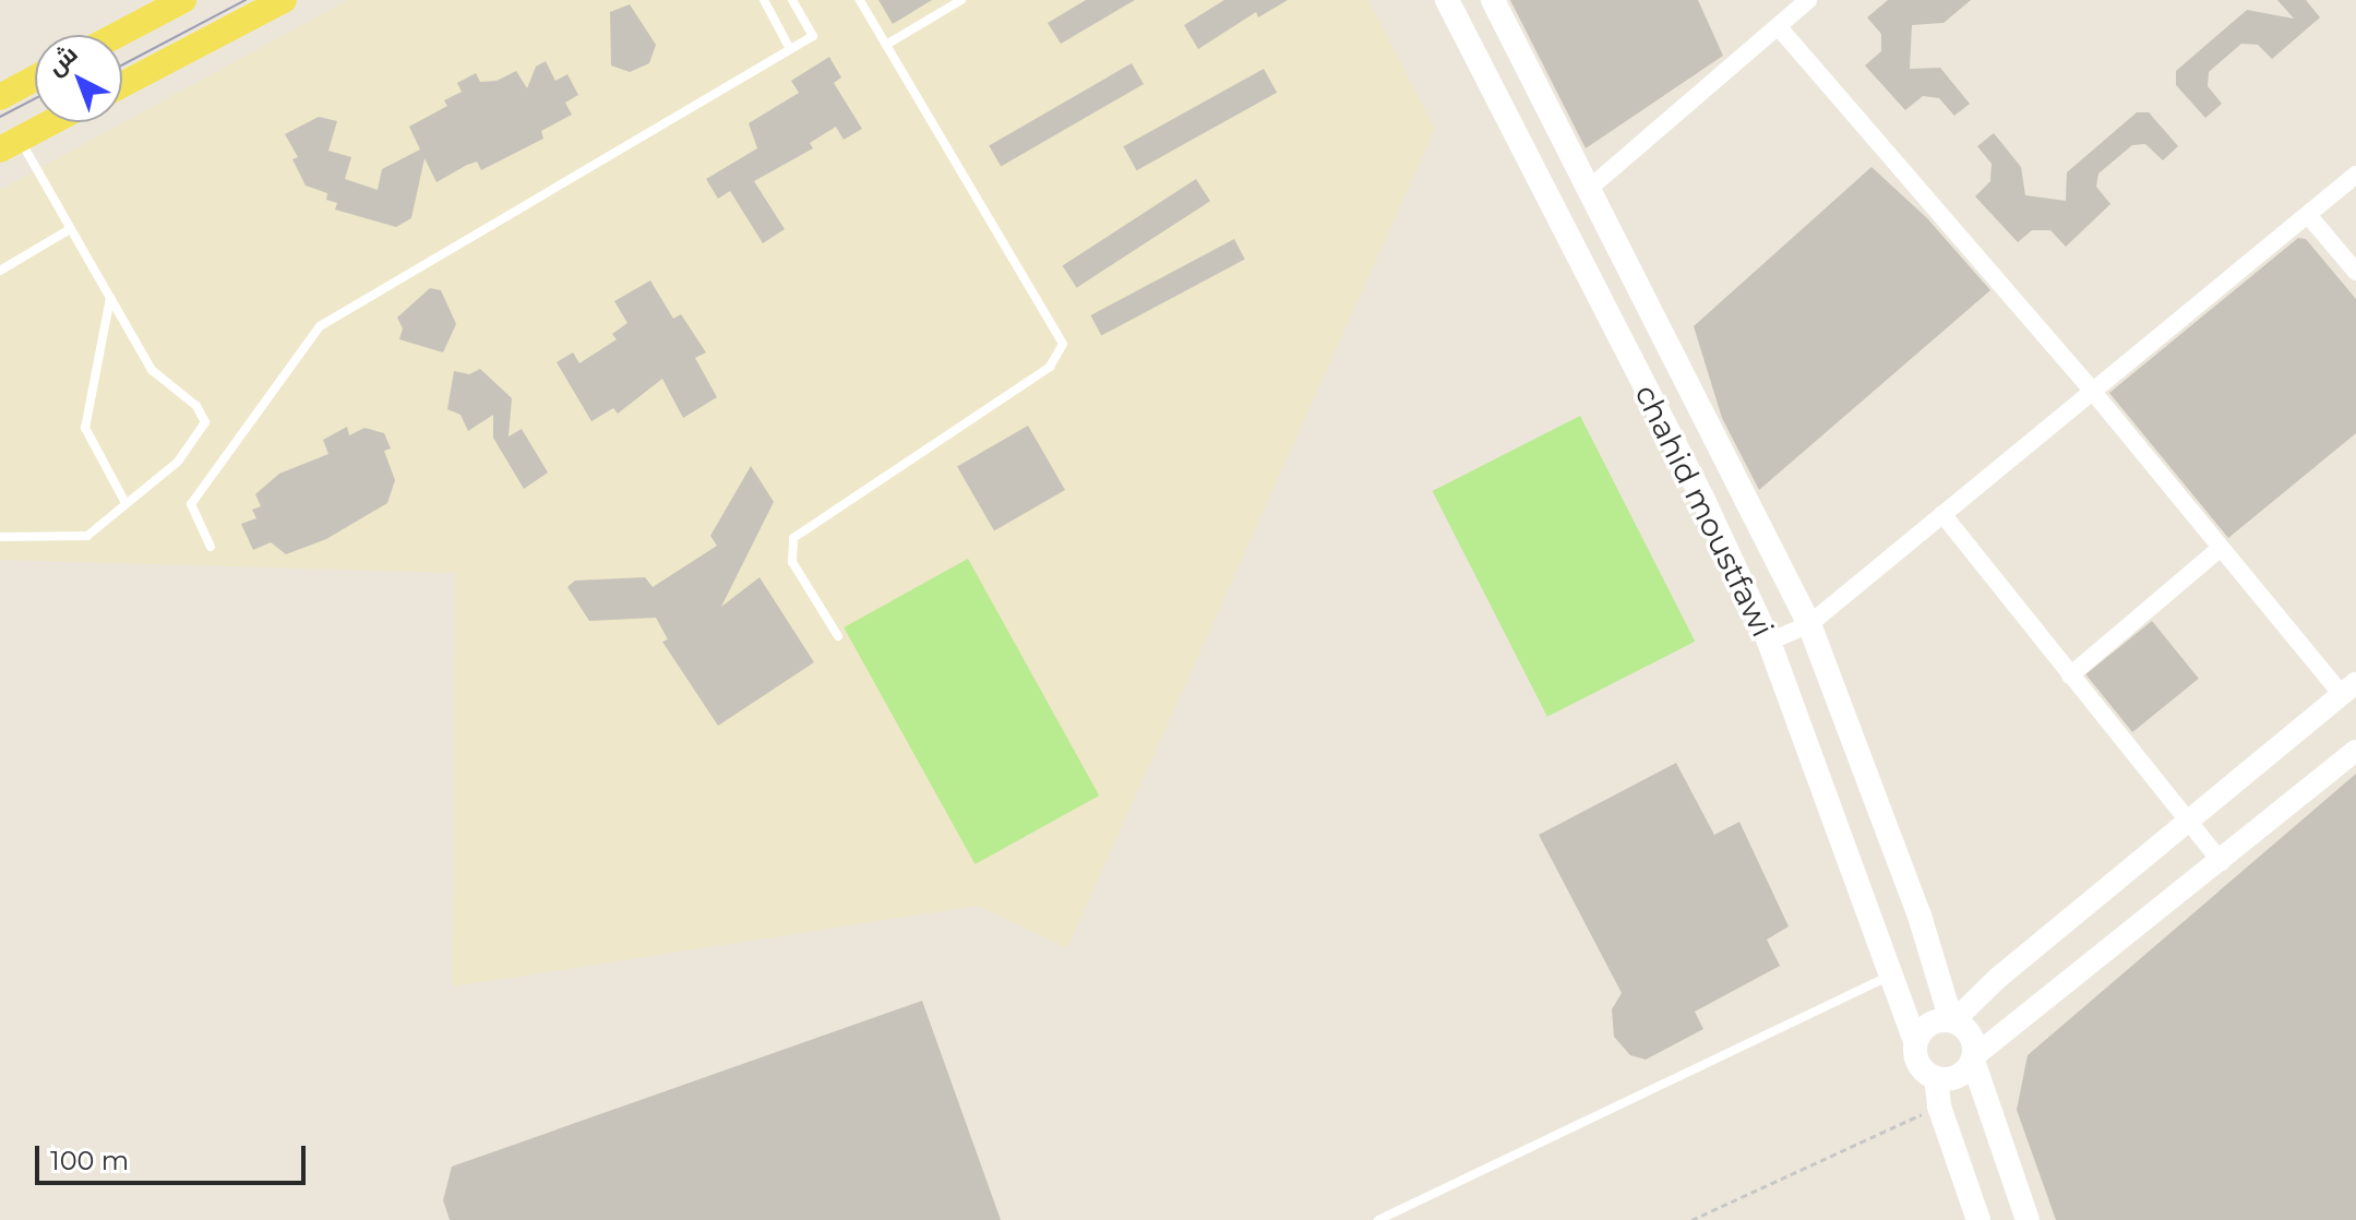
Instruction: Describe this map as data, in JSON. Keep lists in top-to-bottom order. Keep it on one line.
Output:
{"streets":{"main road":["chahid moustfawi"]},"scale_bar":"100 m","north":"top left"}
